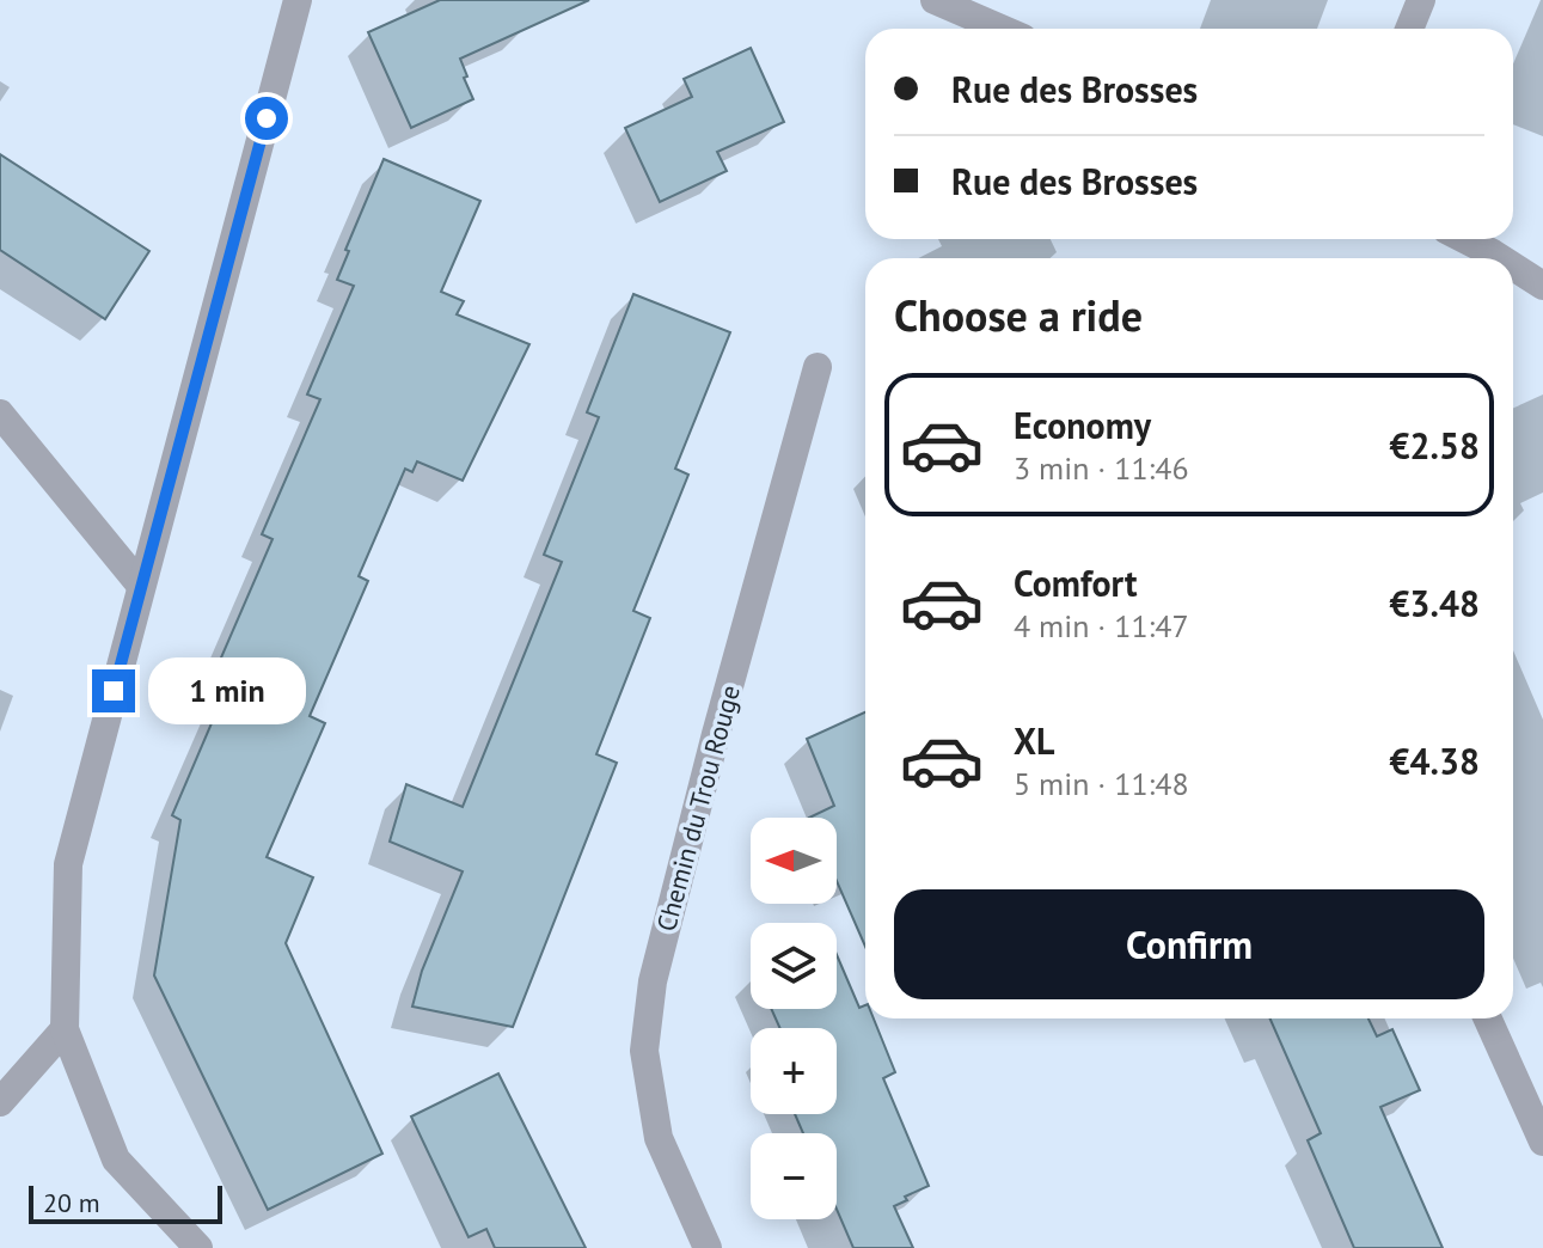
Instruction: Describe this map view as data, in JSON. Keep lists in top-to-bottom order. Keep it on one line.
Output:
{"streets":{"street":["Chemin du Trou Rouge"]},"scale_bar":"20 m","north":"left","page":{"banner":["Rue des Brosses","Rue des Brosses"],"heading":"Choose a ride","list":[{"name":"Economy","note":"3 min · 11:46","value":"€2.58"},{"name":"Comfort","note":"4 min · 11:47","value":"€3.48"},{"name":"XL","note":"5 min · 11:48","value":"€4.38"}],"bubble":"1 min","map_buttons":["+","−"],"buttons":"Confirm","scale":"20 m"}}
